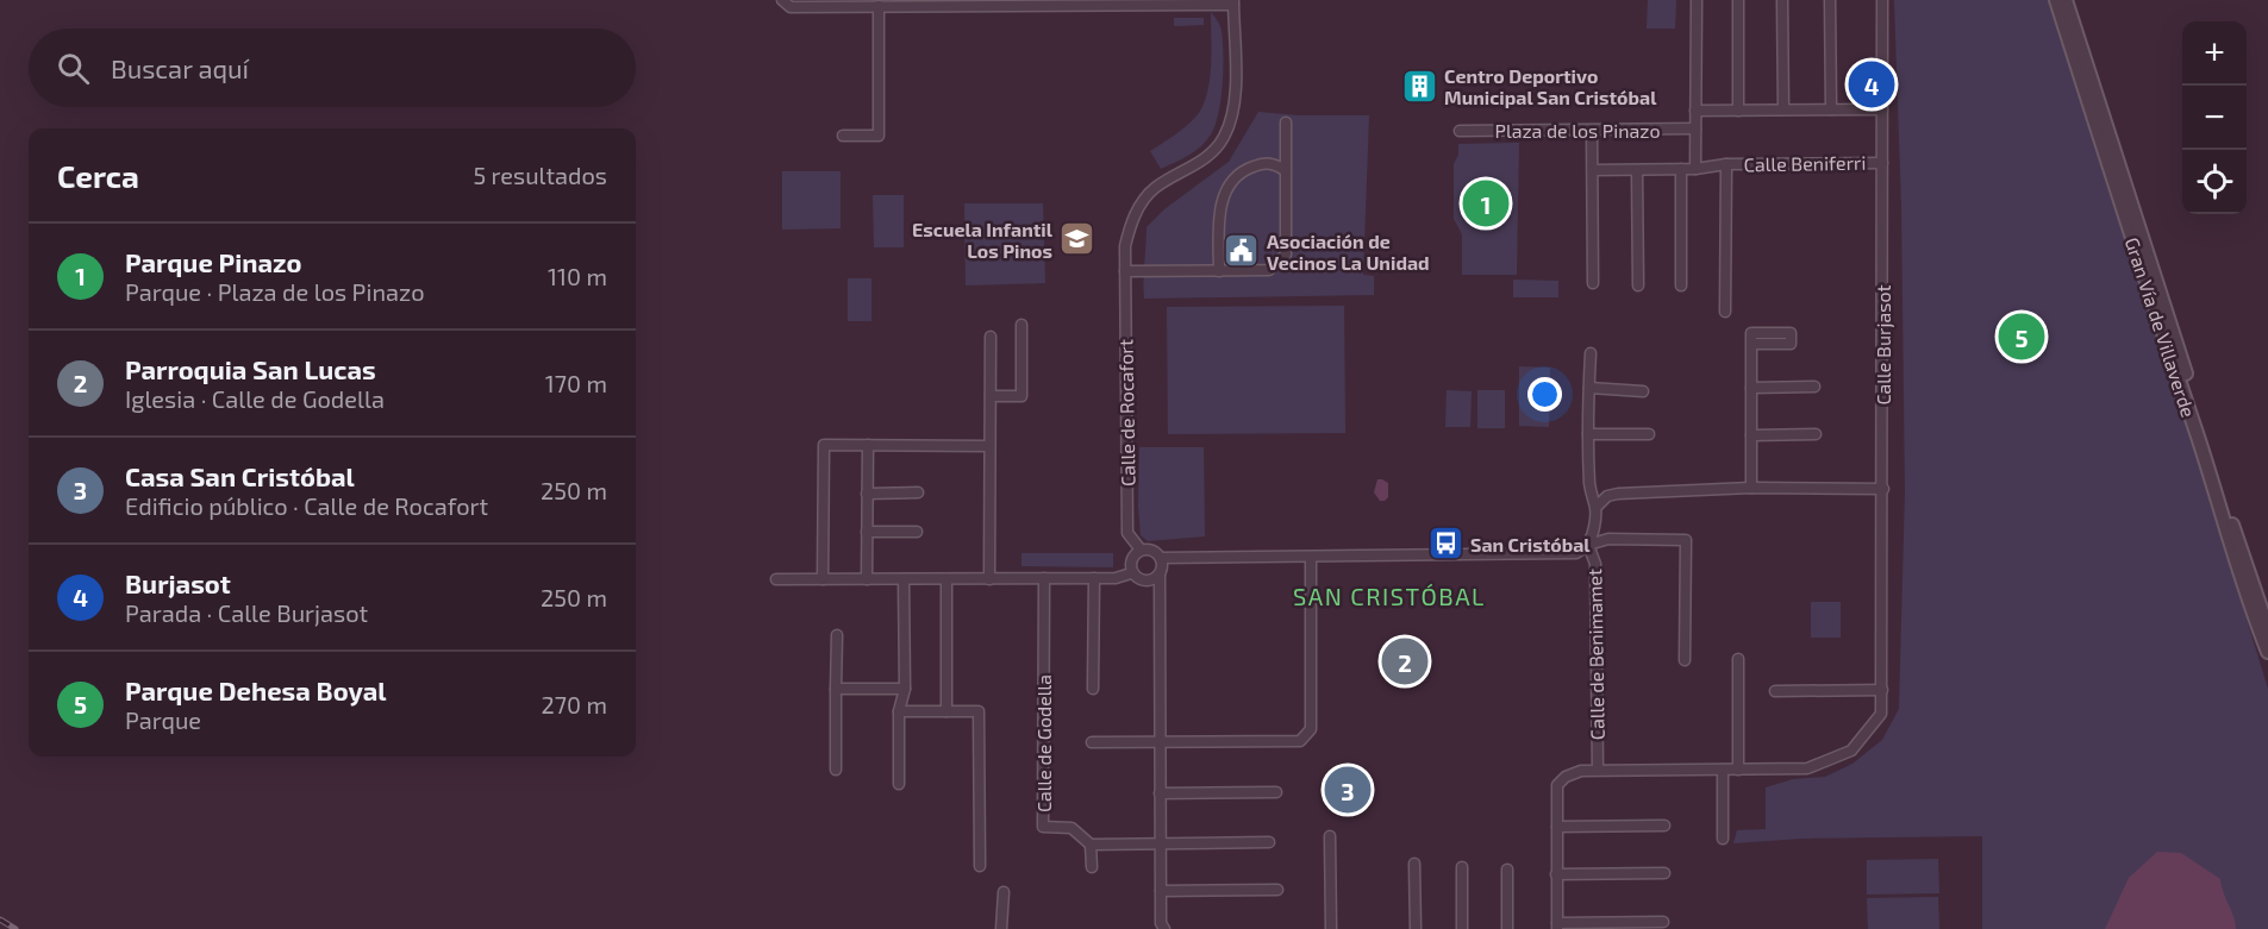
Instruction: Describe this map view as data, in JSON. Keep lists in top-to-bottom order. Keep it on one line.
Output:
{"streets":{"street":["Plaza de los Pinazo","Calle Beniferri","Gran Vía de Villaverde","Calle Burjasot","Calle de Rocafort","Calle de Benimamet","Calle de Godella"]},"crossings":[["Calle Beniferri","Calle Burjasot"],["Calle Burjasot","Calle de Benimamet"]],"districts":["SAN CRISTÓBAL"],"places":{"building":["Centro Deportivo Municipal San Cristóbal"],"school or university":["Escuela Infantil Los Pinos"],"public building":["Asociación de Vecinos La Unidad"],"bus stop":["San Cristóbal"]},"page":{"map_buttons":["+","−"],"search":"Buscar aquí","pins":["4","1","5","2","3"],"heading":["Cerca","5 resultados"],"list":[{"mark":"1","name":"Parque Pinazo","note":"Parque · Plaza de los Pinazo","value":"110 m"},{"mark":"2","name":"Parroquia San Lucas","note":"Iglesia · Calle de Godella","value":"170 m"},{"mark":"3","name":"Casa San Cristóbal","note":"Edificio público · Calle de Rocafort","value":"250 m"},{"mark":"4","name":"Burjasot","note":"Parada · Calle Burjasot","value":"250 m"},{"mark":"5","name":"Parque Dehesa Boyal","note":"Parque","value":"270 m"}]}}
